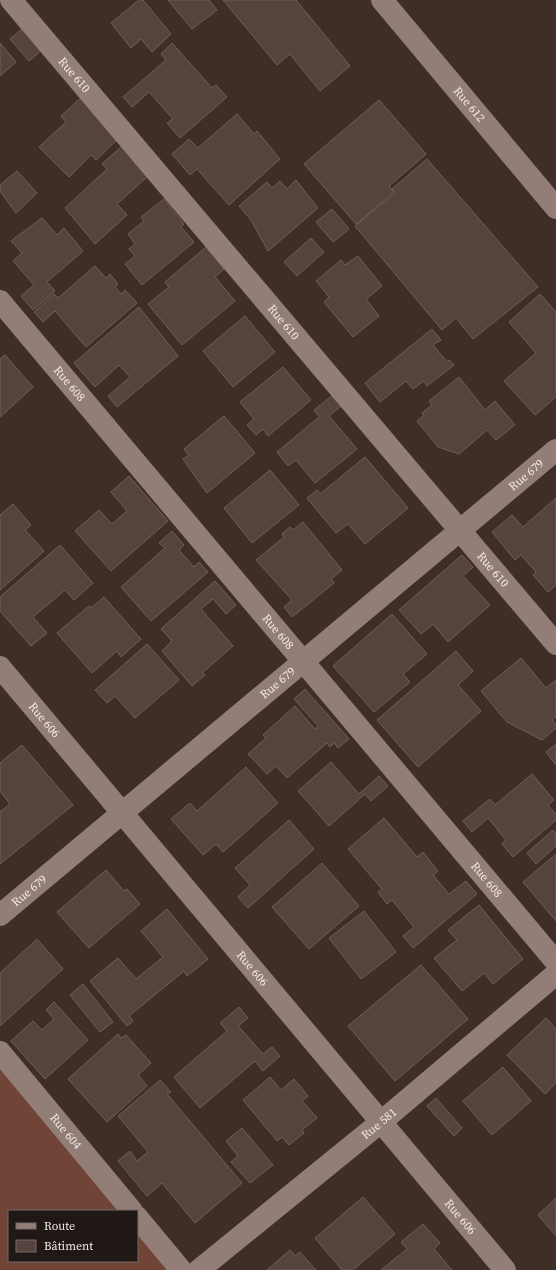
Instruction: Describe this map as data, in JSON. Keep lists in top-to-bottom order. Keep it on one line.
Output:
{"streets":{"street":["Rue 610","Rue 612","Rue 608","Rue 679","Rue 606","Rue 581","Rue 604"]},"crossings":[["Rue 610","Rue 679"],["Rue 608","Rue 679"],["Rue 679","Rue 606"],["Rue 606","Rue 581"]],"legend":["Route","Bâtiment"]}
